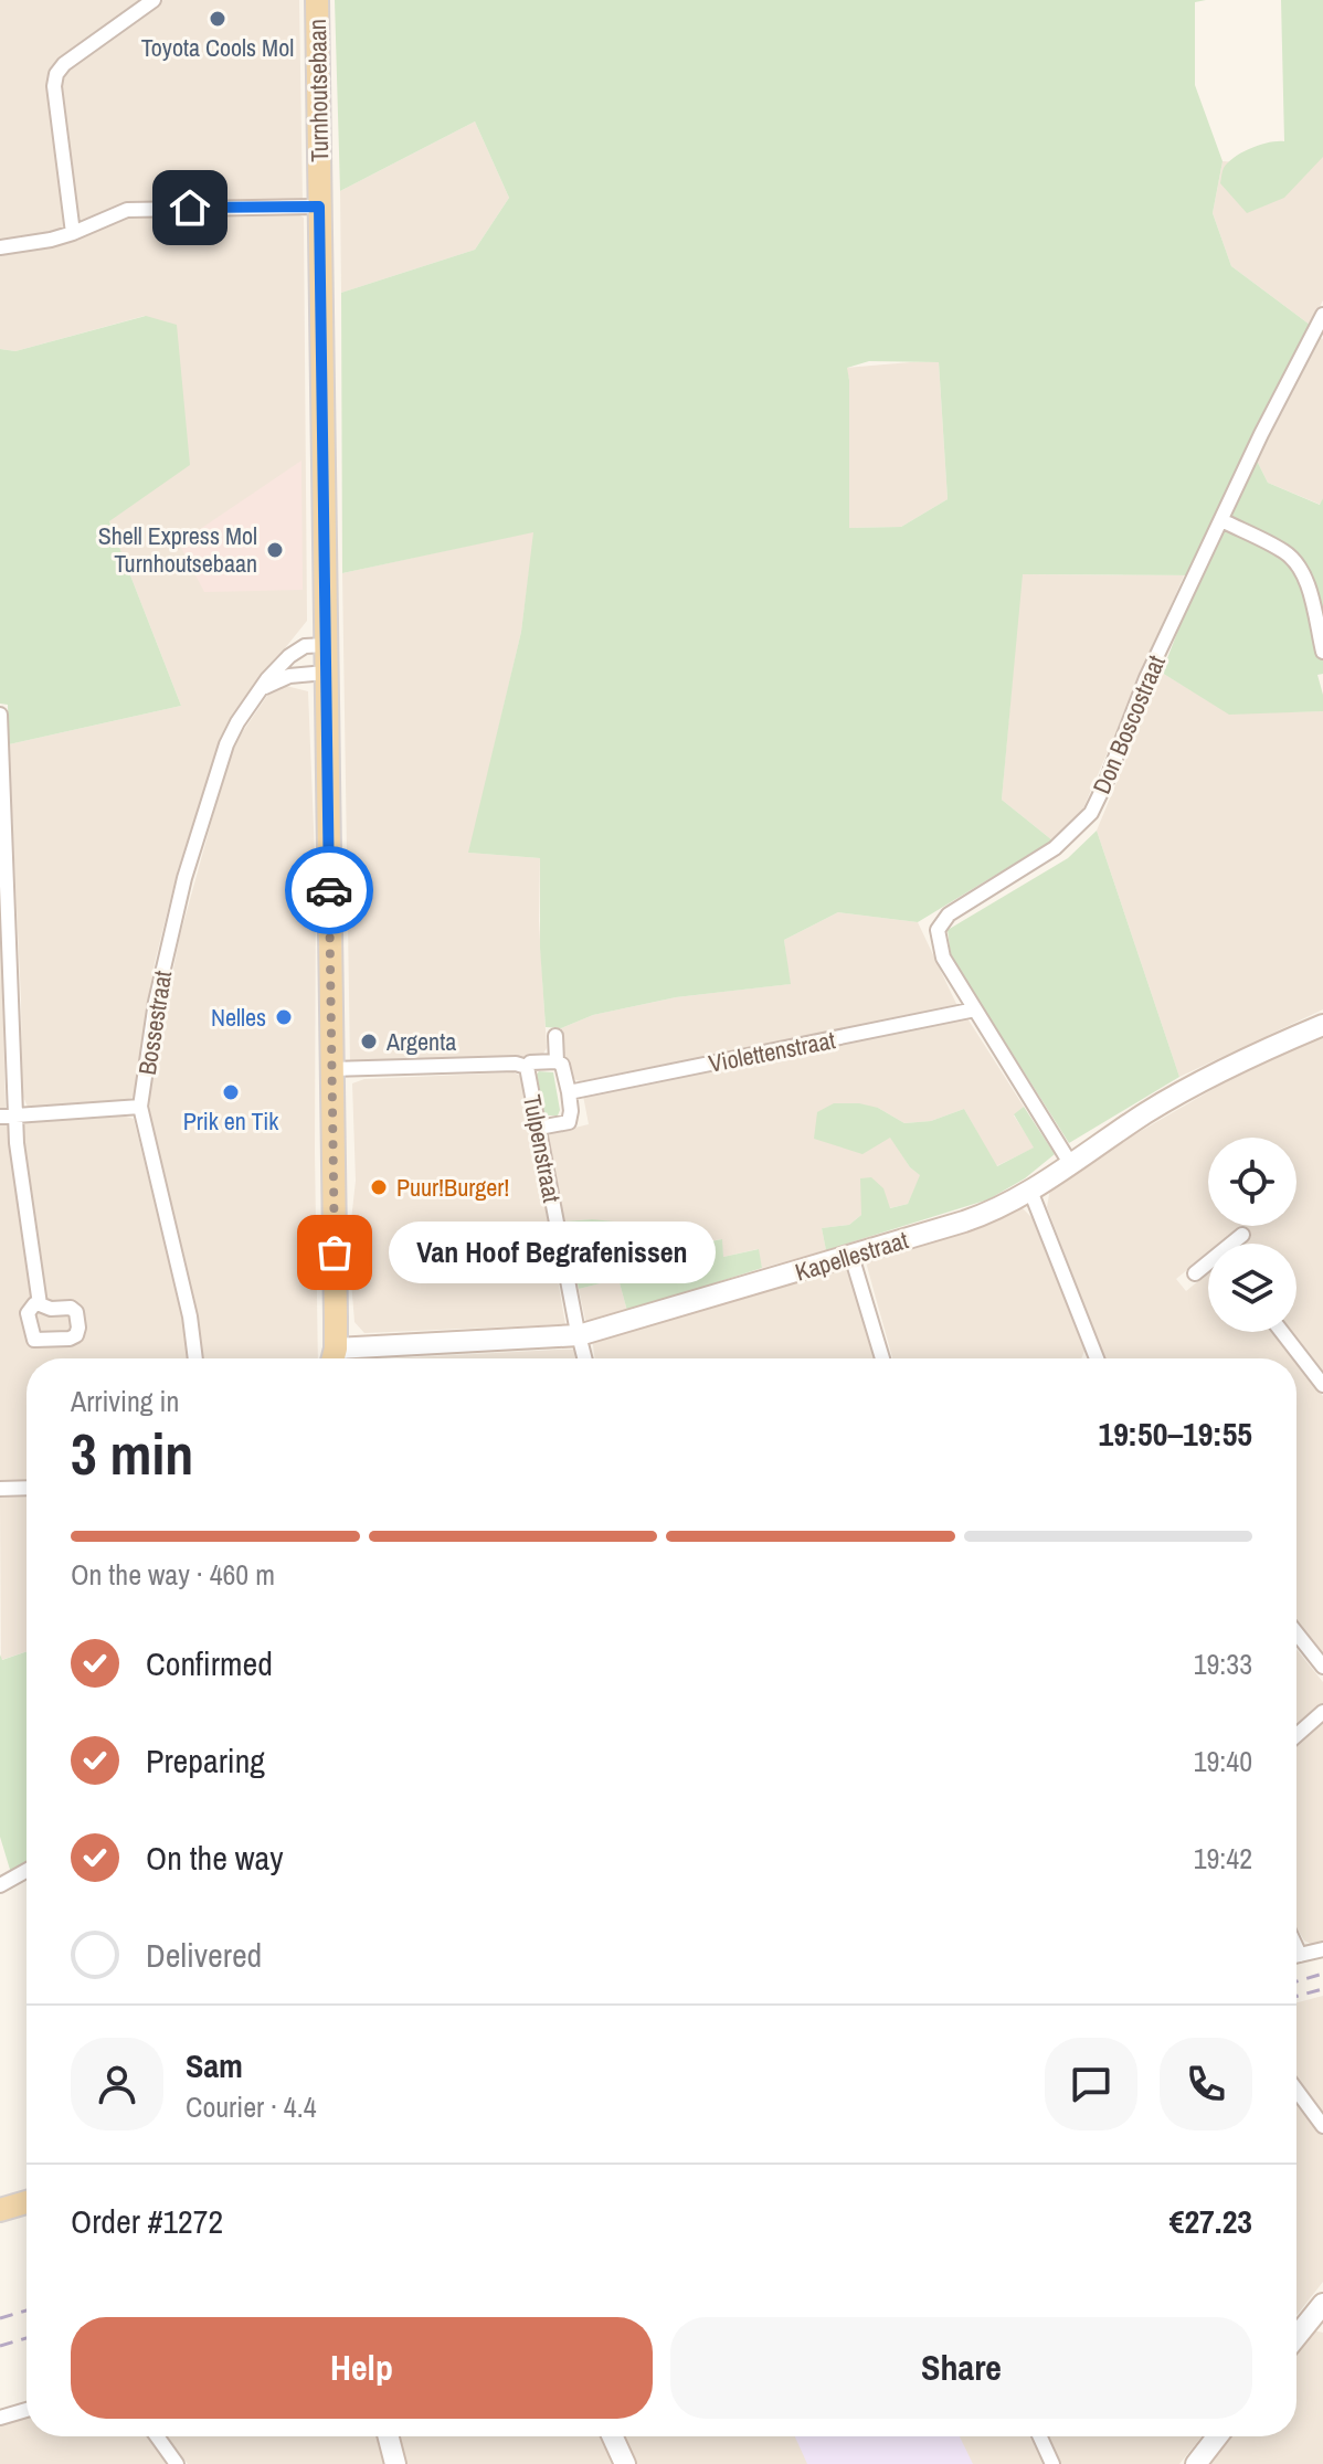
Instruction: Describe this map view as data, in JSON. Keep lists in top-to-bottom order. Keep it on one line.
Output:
{"streets":{"main road":["Turnhoutsebaan"],"street":["Don Boscostraat","Bossestraat","Violettenstraat","Tulpenstraat","Kapellestraat"]},"crossings":[["Turnhoutsebaan","Bossestraat"],["Don Boscostraat","Violettenstraat"],["Don Boscostraat","Kapellestraat"],["Tulpenstraat","Kapellestraat"]],"places":["Toyota Cools Mol","Shell Express Mol Turnhoutsebaan","Nelles","Argenta","Prik en Tik","Puur!Burger!","Van Hoof Begrafenissen"],"page":{"bubble":"Van Hoof Begrafenissen","heading":["3 min","Arriving in","19:50–19:55"],"panel":["Sam","Courier · 4.4","Order #1272","€27.23"],"bar":"On the way · 460 m","list":[["Confirmed","19:33"],["Preparing","19:40"],["On the way","19:42"],"Delivered"],"buttons":["Help","Share"]}}
